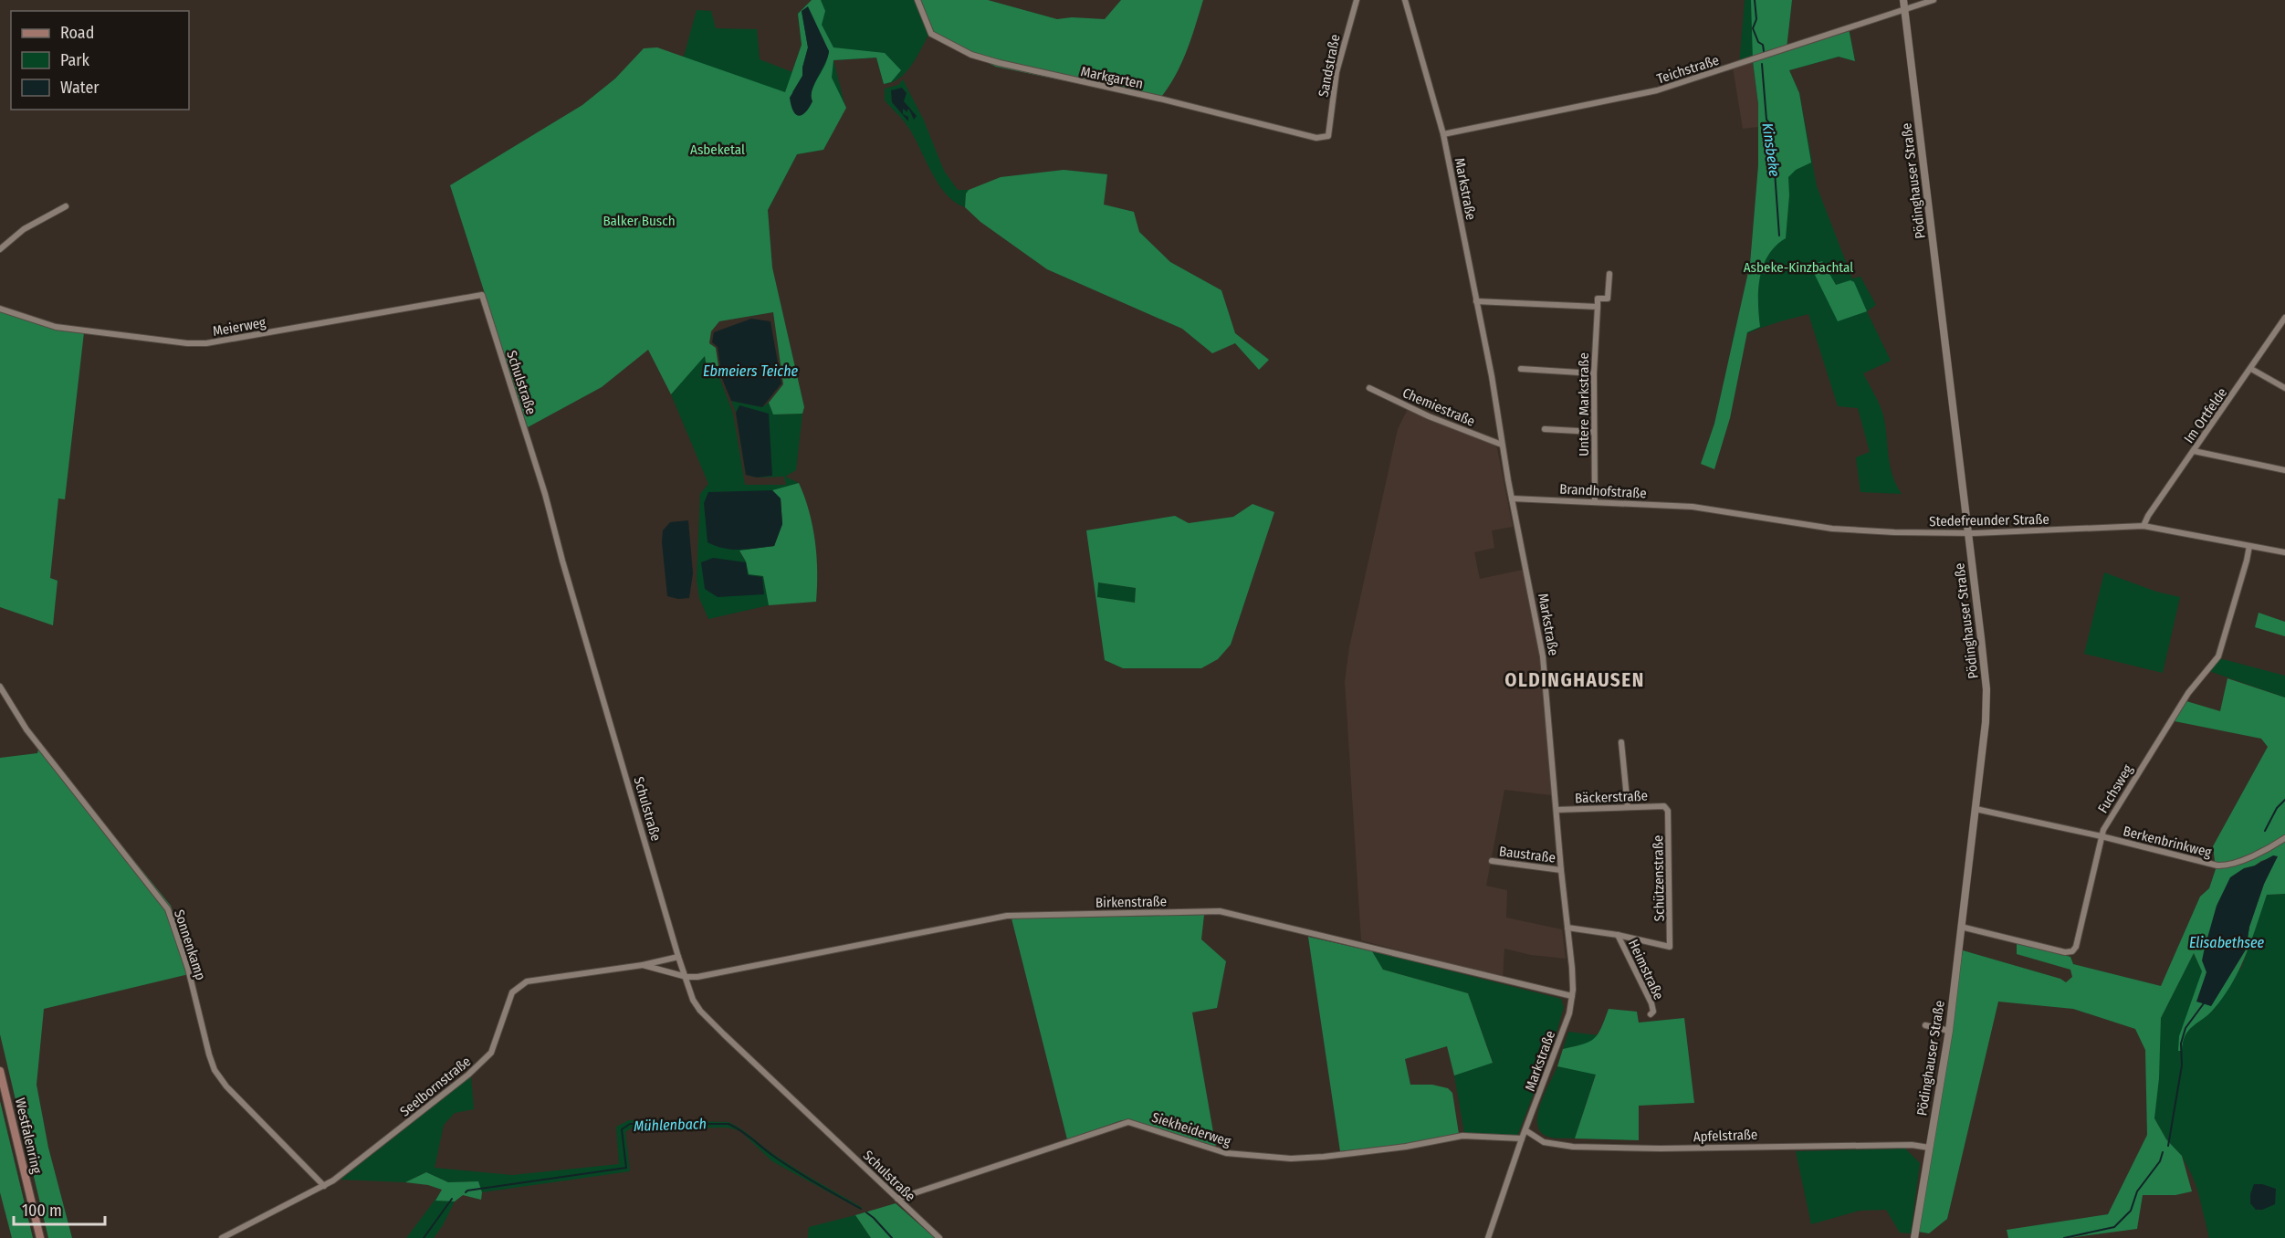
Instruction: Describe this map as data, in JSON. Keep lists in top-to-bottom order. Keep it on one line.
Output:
{"streets":{"main road":["Westfalenring"],"street":["Sandstraße","Teichstraße","Markgarten","Pödinghauser Straße","Markstraße","Meierweg","Schulstraße","Untere Markstraße","Chemiestraße","Im Ortfelde","Brandhofstraße","Stedefreunder Straße","Fuchsweg","Bäckerstraße","Berkenbrinkweg","Baustraße","Schützenstraße","Birkenstraße","Sonnenkamp","Heimstraße","Seelbornstraße","Siekheiderweg","Apfelstraße"]},"crossings":[["Sandstraße","Markgarten"],["Teichstraße","Pödinghauser Straße"],["Teichstraße","Markstraße"],["Pödinghauser Straße","Stedefreunder Straße"],["Pödinghauser Straße","Fuchsweg"],["Pödinghauser Straße","Berkenbrinkweg"],["Pödinghauser Straße","Apfelstraße"],["Markstraße","Chemiestraße"],["Markstraße","Brandhofstraße"],["Markstraße","Bäckerstraße"],["Markstraße","Baustraße"],["Markstraße","Birkenstraße"],["Markstraße","Siekheiderweg"],["Markstraße","Apfelstraße"],["Meierweg","Schulstraße"],["Schulstraße","Birkenstraße"],["Schulstraße","Seelbornstraße"],["Schulstraße","Siekheiderweg"],["Untere Markstraße","Brandhofstraße"],["Im Ortfelde","Stedefreunder Straße"],["Brandhofstraße","Stedefreunder Straße"],["Stedefreunder Straße","Fuchsweg"],["Fuchsweg","Berkenbrinkweg"],["Bäckerstraße","Schützenstraße"],["Schützenstraße","Heimstraße"],["Birkenstraße","Seelbornstraße"],["Sonnenkamp","Seelbornstraße"]],"districts":["OLDINGHAUSEN"],"water":["Kinsbeke","Ebmeiers Teiche","Elisabethsee","Mühlenbach"],"parks":["Asbeketal","Balker Busch","Asbeke-Kinzbachtal"],"legend":["Road","Park","Water"],"scale_bar":"100 m"}
